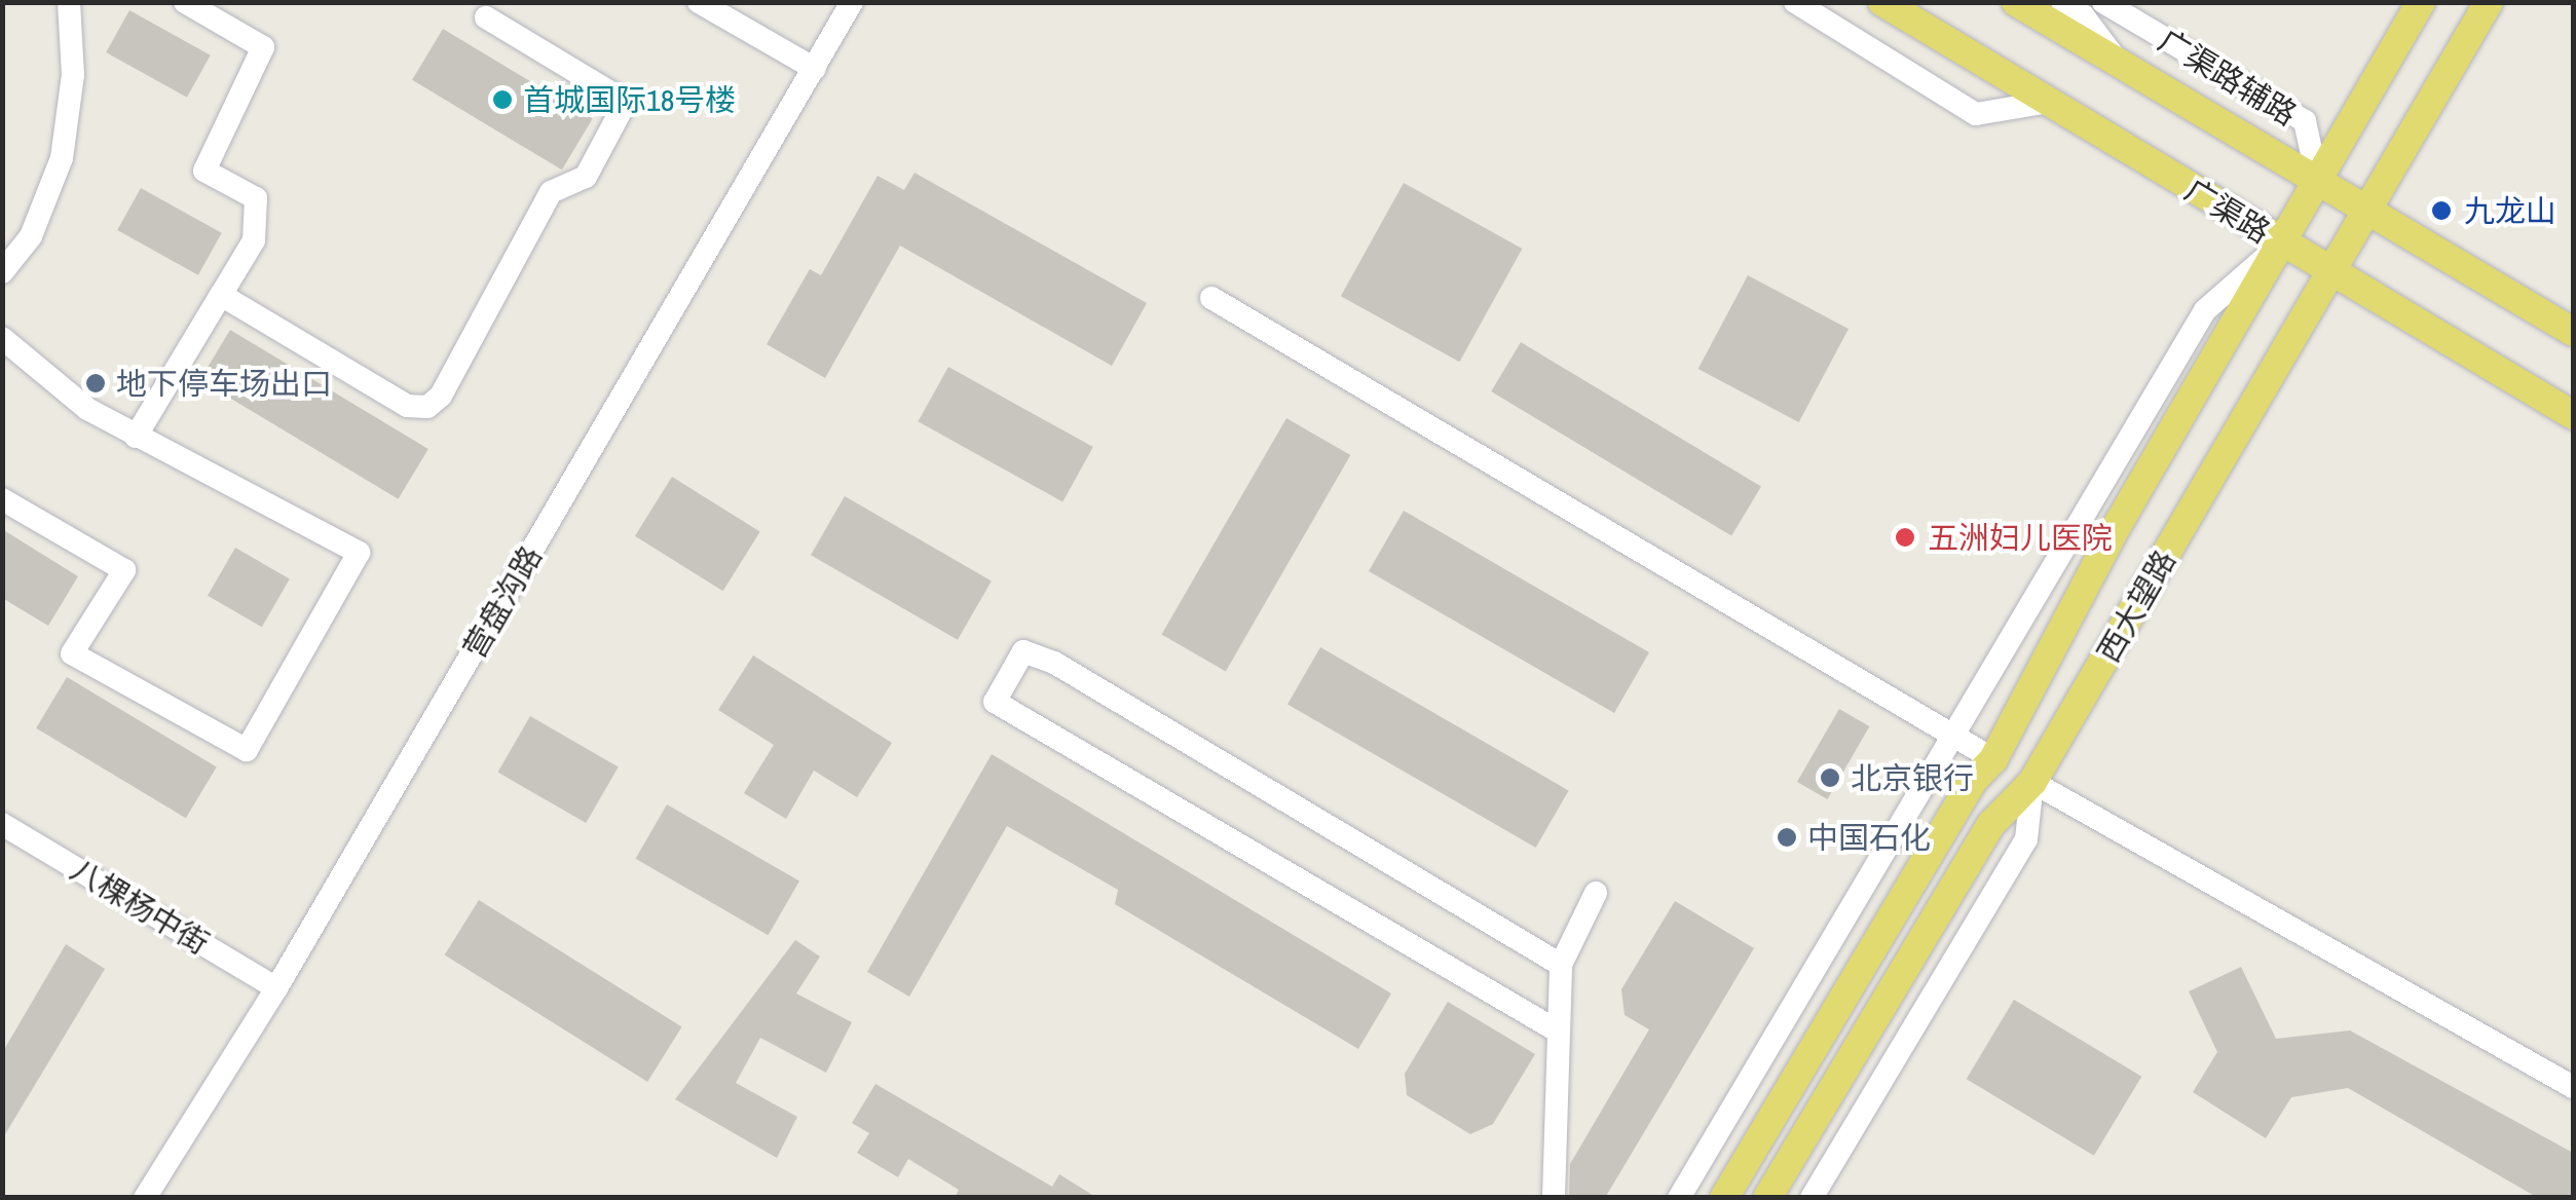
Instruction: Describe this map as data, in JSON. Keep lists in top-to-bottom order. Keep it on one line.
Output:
{"streets":{"main road":["广渠路","西大望路"],"street":["广渠路辅路","营盘沟路","八棵杨中街"]},"crossings":[["广渠路辅路","西大望路"],["广渠路","西大望路"],["营盘沟路","八棵杨中街"]],"places":["首城国际18号楼","九龙山","地下停车场出口","五洲妇儿医院","北京银行","中国石化"]}
